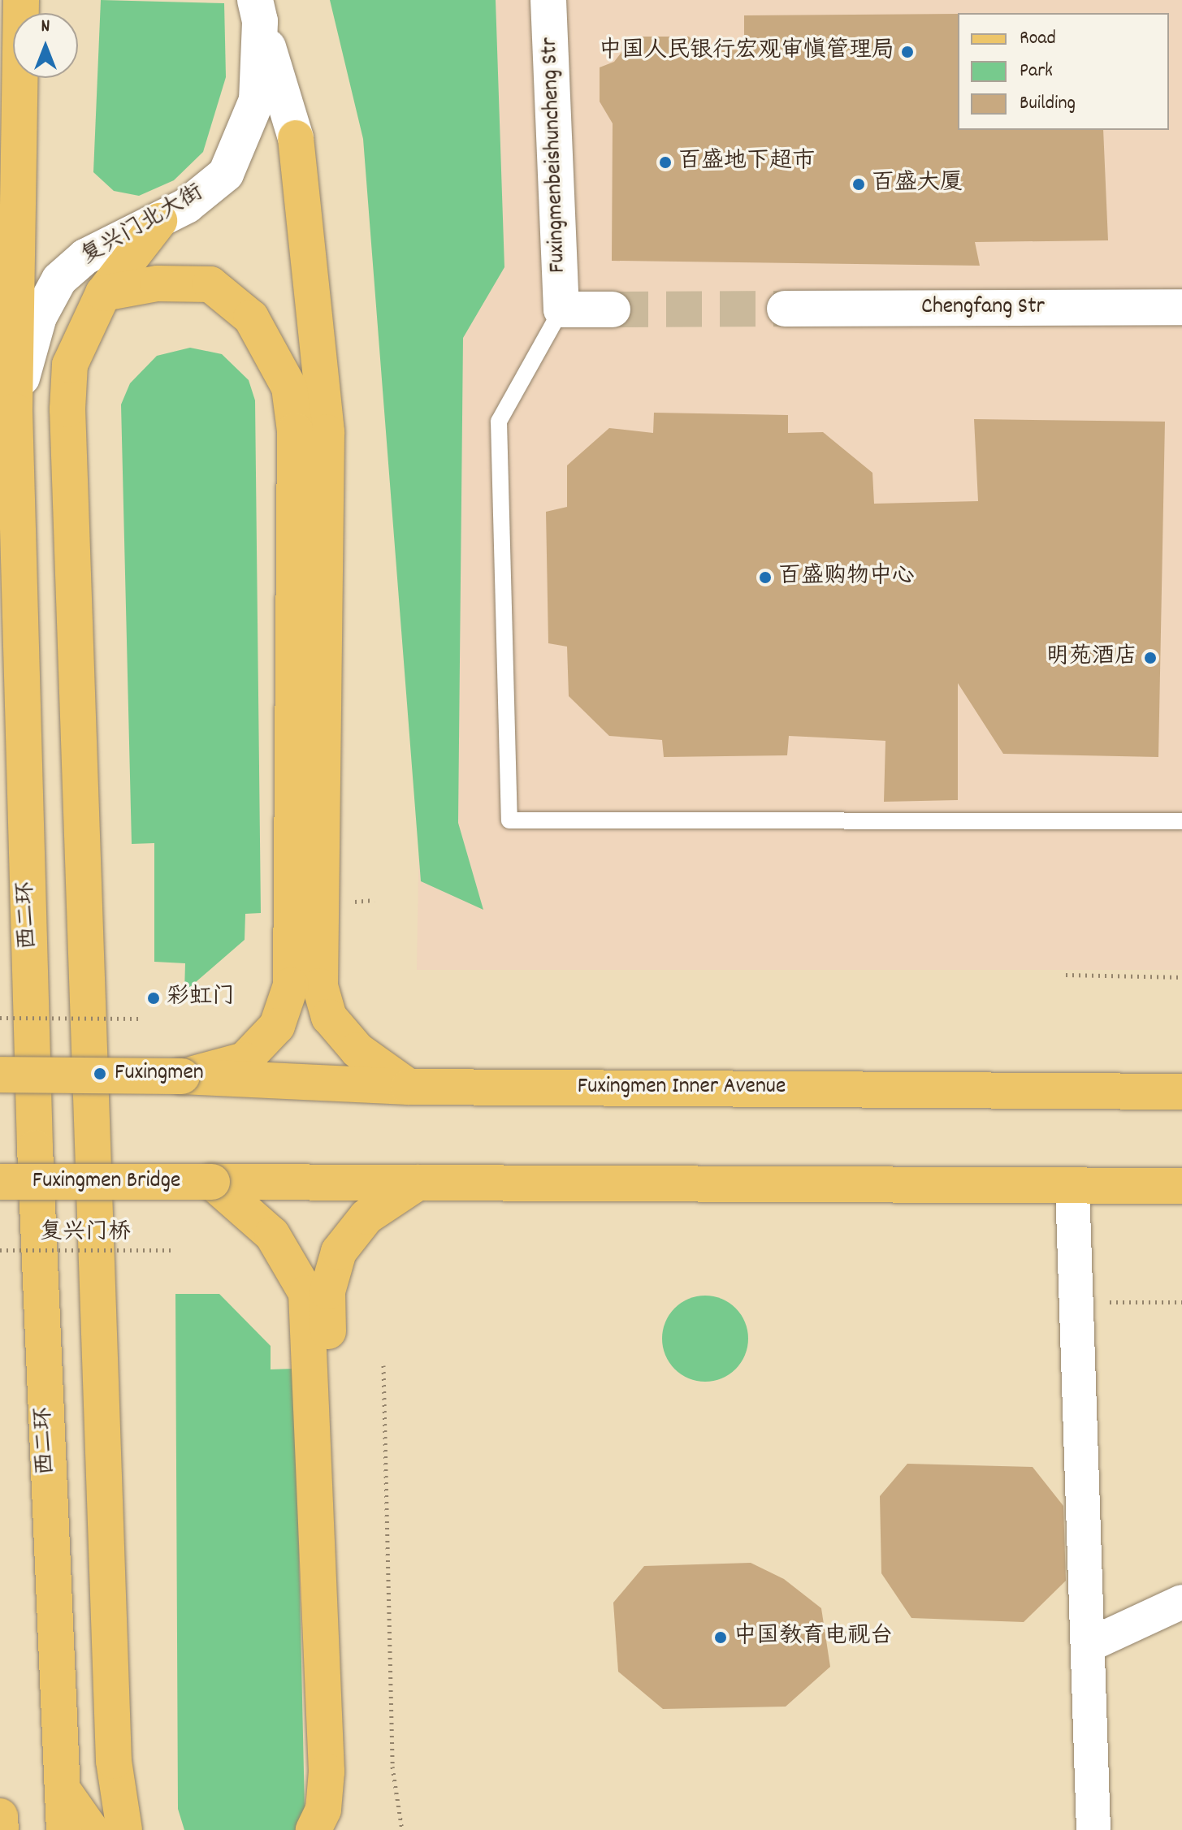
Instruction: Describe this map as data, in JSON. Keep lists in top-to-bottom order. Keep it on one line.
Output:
{"streets":{"main road":["西二环","Fuxingmen Inner Avenue","Fuxingmen Bridge"],"street":["Fuxingmenbeishuncheng Str","复兴门北大街","Chengfang Str"],"path":["复兴门桥"]},"crossings":[["复兴门北大街","西二环"]],"places":["中国人民银行宏观审慎管理局","百盛地下超市","百盛大厦","百盛购物中心","明苑酒店","彩虹门","Fuxingmen","中国教育电视台"],"legend":["Road","Park","Building"],"north":"top"}
